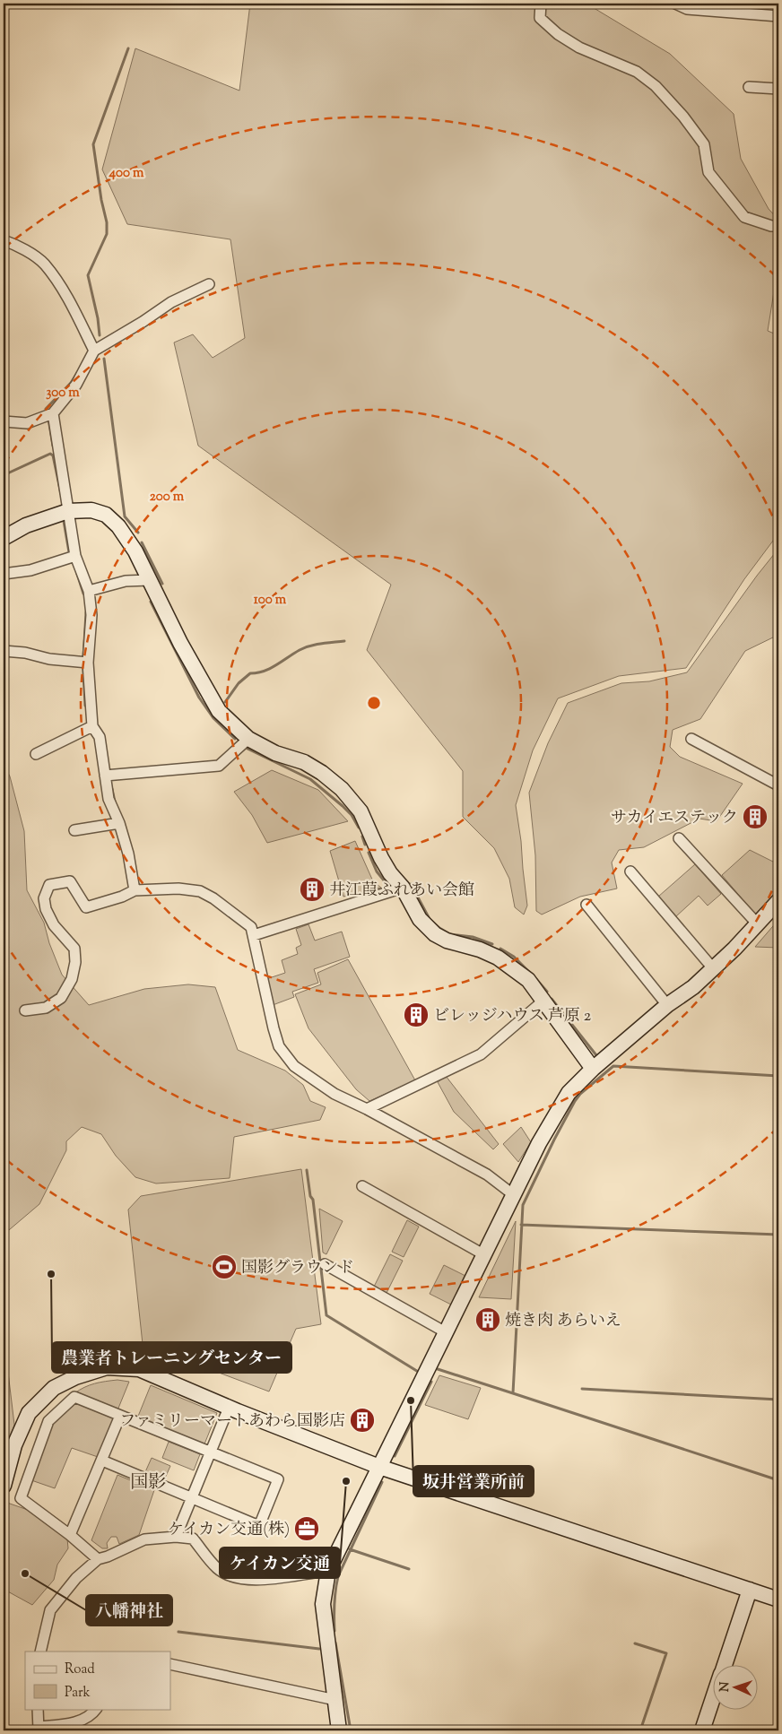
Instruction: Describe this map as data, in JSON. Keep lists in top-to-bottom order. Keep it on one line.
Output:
{"districts":["国影"],"places":{"building":["サカイエステック","井江葭ふれあい会館","ビレッジハウス 芦原 2","焼き肉 あらいえ","ファミリーマートあわら国影店"],"sports":["国影グラウンド"],"other":["農業者トレーニングセンター","坂井営業所前","ケイカン交通","八幡神社"],"office":["ケイカン交通(株)"]},"legend":["Road","Park"],"north":"left","rings":["400 m","300 m","200 m","100 m"]}
